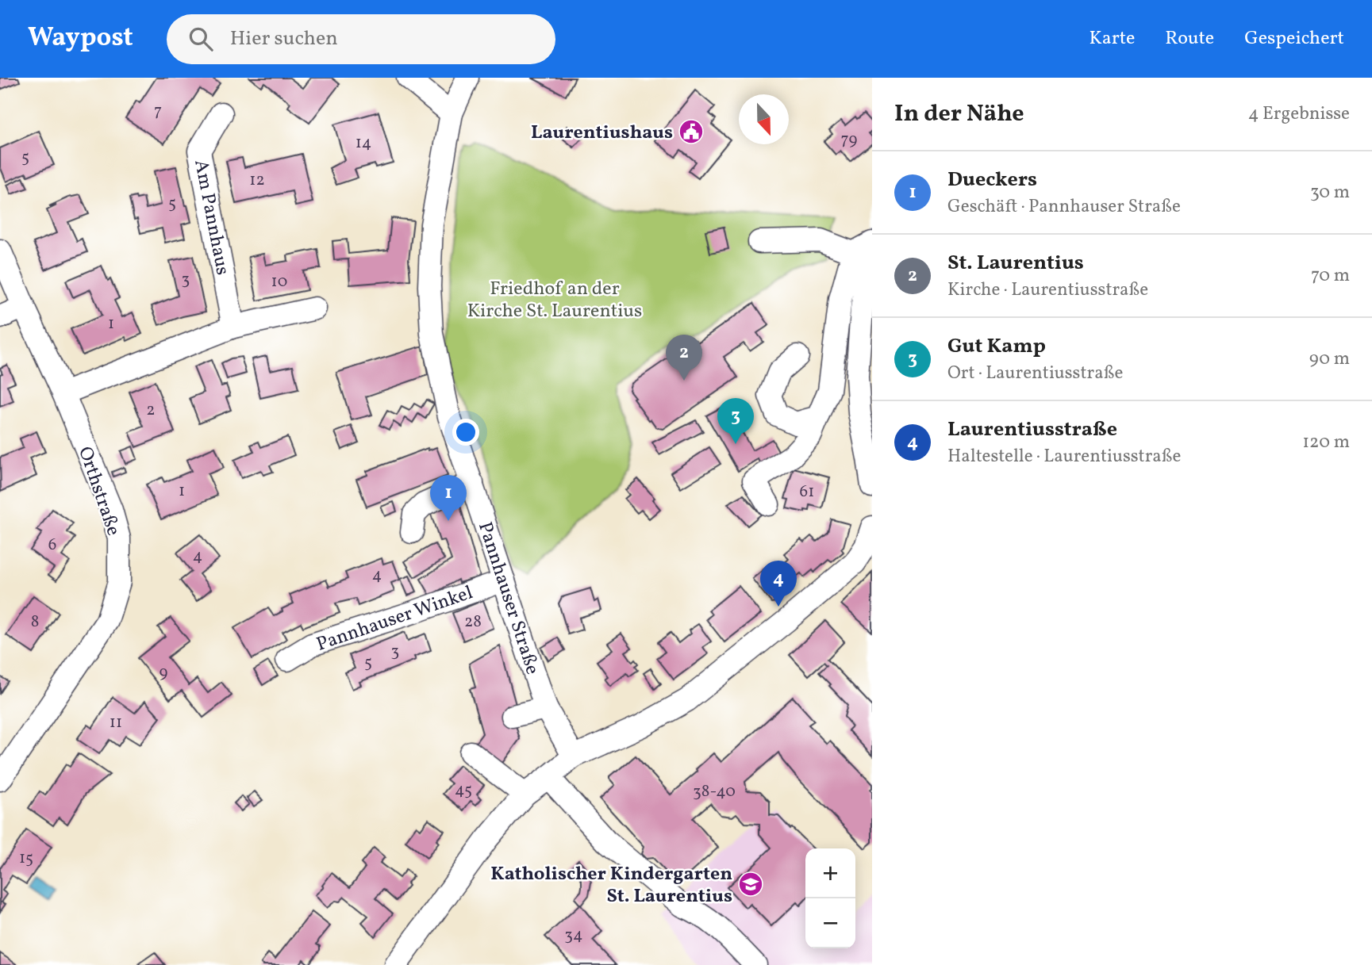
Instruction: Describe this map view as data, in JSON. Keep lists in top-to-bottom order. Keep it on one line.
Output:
{"streets":{"street":["Am Pannhaus","Orthstraße","Pannhauser Straße","Pannhauser Winkel"]},"crossings":[["Pannhauser Straße","Pannhauser Winkel"]],"parks":["Friedhof an der Kirche St. Laurentius"],"places":{"public building":["Laurentiushaus"],"school or university":["Katholischer Kindergarten St. Laurentius"]},"house_numbers":["7","79","14","5","12","5","3","10","1","2","1","61","6","4","4","8","28","3","5","9","11","45","38-40","15","34"],"north":"bottom","page":{"header":"Waypost","search":"Hier suchen","nav":["Karte","Route","Gespeichert"],"heading":["In der Nähe","4 Ergebnisse"],"list":[{"mark":"1","name":"Dueckers","note":"Geschäft · Pannhauser Straße","value":"30 m"},{"mark":"2","name":"St. Laurentius","note":"Kirche · Laurentiusstraße","value":"70 m"},{"mark":"3","name":"Gut Kamp","note":"Ort · Laurentiusstraße","value":"90 m"},{"mark":"4","name":"Laurentiusstraße","note":"Haltestelle · Laurentiusstraße","value":"120 m"}],"pins":["2","3","1","4"],"map_buttons":["+","−"]}}
